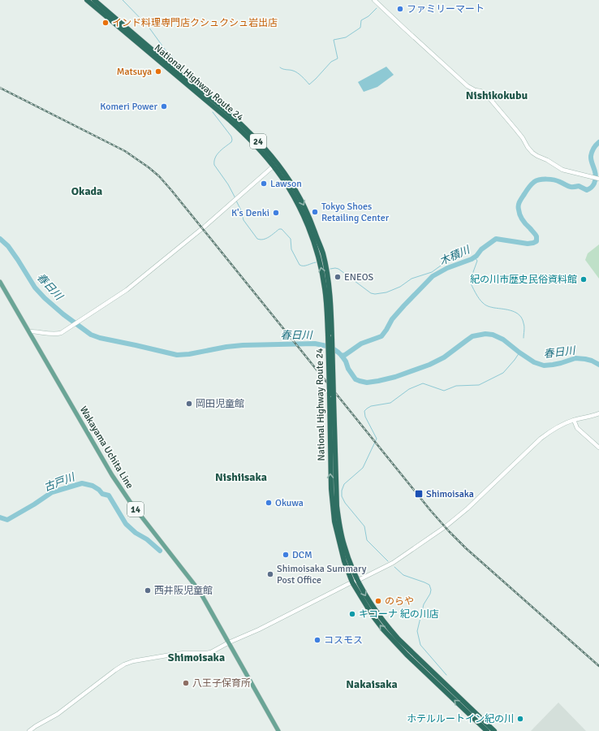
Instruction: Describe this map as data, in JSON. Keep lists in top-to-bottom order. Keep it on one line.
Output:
{"streets":{"highway":["National Highway Route 24","24"],"main road":["Wakayama Uchita Line","14"]},"districts":["Nishikokubu","Okada","Nishiisaka","Shimoisaka","Nakaisaka"],"water":["木積川","春日川","古戸川"],"places":{"other":["ファミリーマート","インド料理専門店クシュクシュ岩出店","Matsuya","Komeri Power","Lawson","Tokyo Shoes Retailing Center","K's Denki","ENEOS","紀の川市歴史民俗資料館","岡田児童館","Okuwa","DCM","Shimoisaka Summary Post Office","西井阪児童館","のらや","キコーナ 紀の川店","コスモス","八王子保育所","ホテルルートイン紀の川"],"transit":["Shimoisaka"]}}
